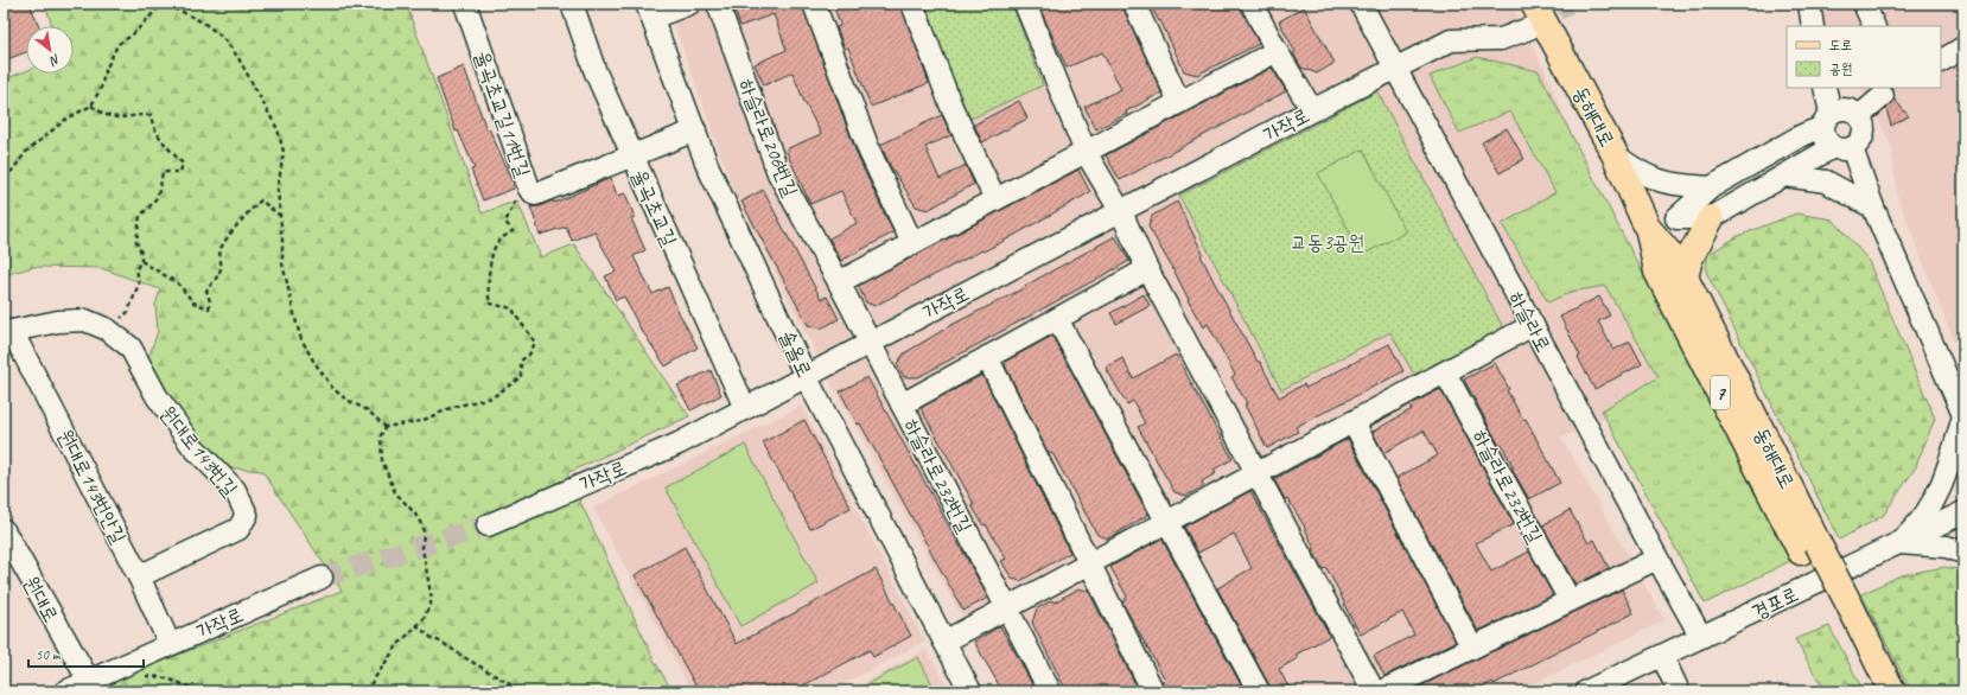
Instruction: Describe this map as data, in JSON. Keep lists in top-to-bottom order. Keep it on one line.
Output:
{"streets":{"main road":["동해대로","7"],"street":["율곡초교길11번길","가작로","하슬라로206번길","율곡초교길","하슬라로","솔올로","원대로143번길","하슬라로232번길","원대로143번안길","원대로","경포로"]},"crossings":[["율곡초교길11번길","율곡초교길"],["율곡초교길11번길","솔올로"],["가작로","하슬라로206번길"],["가작로","율곡초교길"],["가작로","하슬라로"],["가작로","솔올로"],["가작로","하슬라로232번길"],["가작로","원대로143번안길"],["가작로","원대로"],["하슬라로206번길","하슬라로232번길"],["하슬라로","경포로"],["원대로143번길","원대로143번안길"]],"parks":["교동3공원"],"legend":["도로","공원"],"scale_bar":"50 m","north":"bottom right"}
